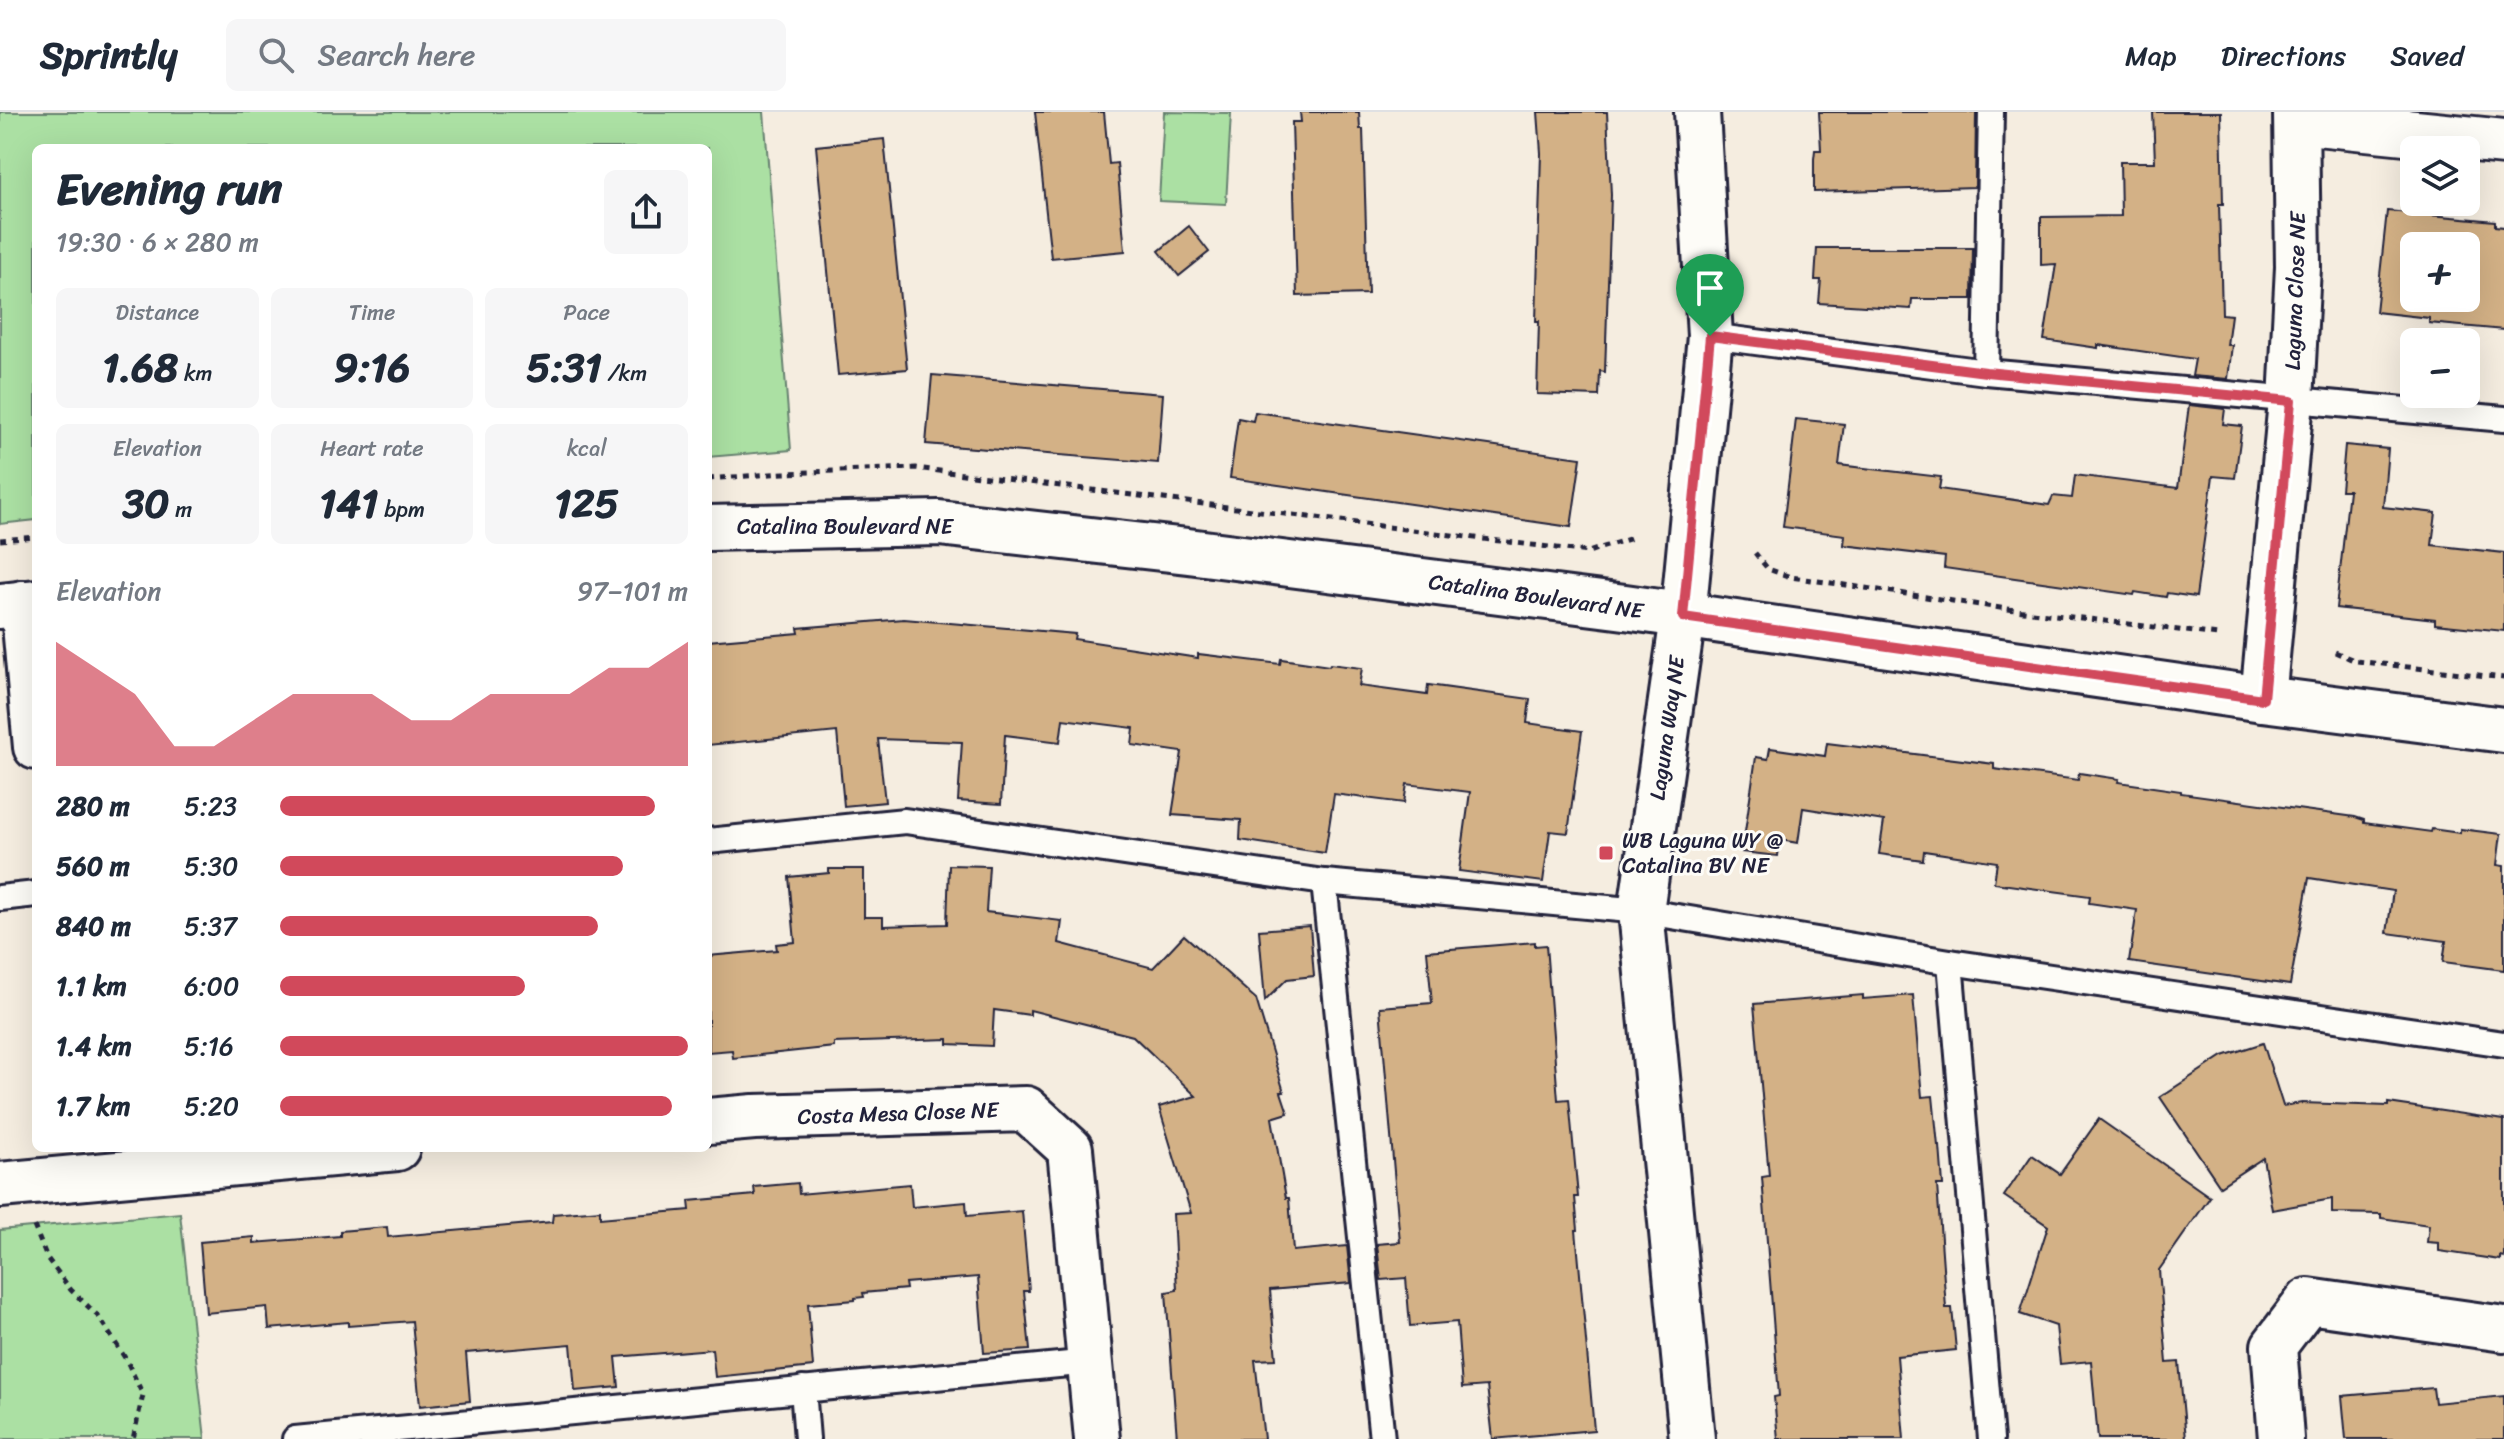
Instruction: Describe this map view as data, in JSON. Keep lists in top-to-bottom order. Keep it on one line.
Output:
{"streets":{"street":["Laguna Close NE","Catalina Boulevard NE","Laguna Way NE","Costa Mesa Close NE"]},"crossings":[["Laguna Close NE","Catalina Boulevard NE"],["Catalina Boulevard NE","Laguna Way NE"]],"places":{"transit":["WB Laguna WY @ Catalina BV NE"]},"page":{"header":"Sprintly","search":"Search here","nav":["Map","Directions","Saved"],"map_buttons":["+","−"],"heading":["Evening run","19:30 · 6 × 280 m"],"stats":[["Distance","1.68 km"],["Time","9:16"],["Pace","5:31 /km"],["Elevation","30 m"],["Heart rate","141 bpm"],["kcal","125"]],"chart":["Elevation","97–101 m"],"list":[{"name":"280 m","note":"5:23"},{"name":"560 m","note":"5:30"},{"name":"840 m","note":"5:37"},{"name":"1.1 km","note":"6:00"},{"name":"1.4 km","note":"5:16"},{"name":"1.7 km","note":"5:20"}]}}
